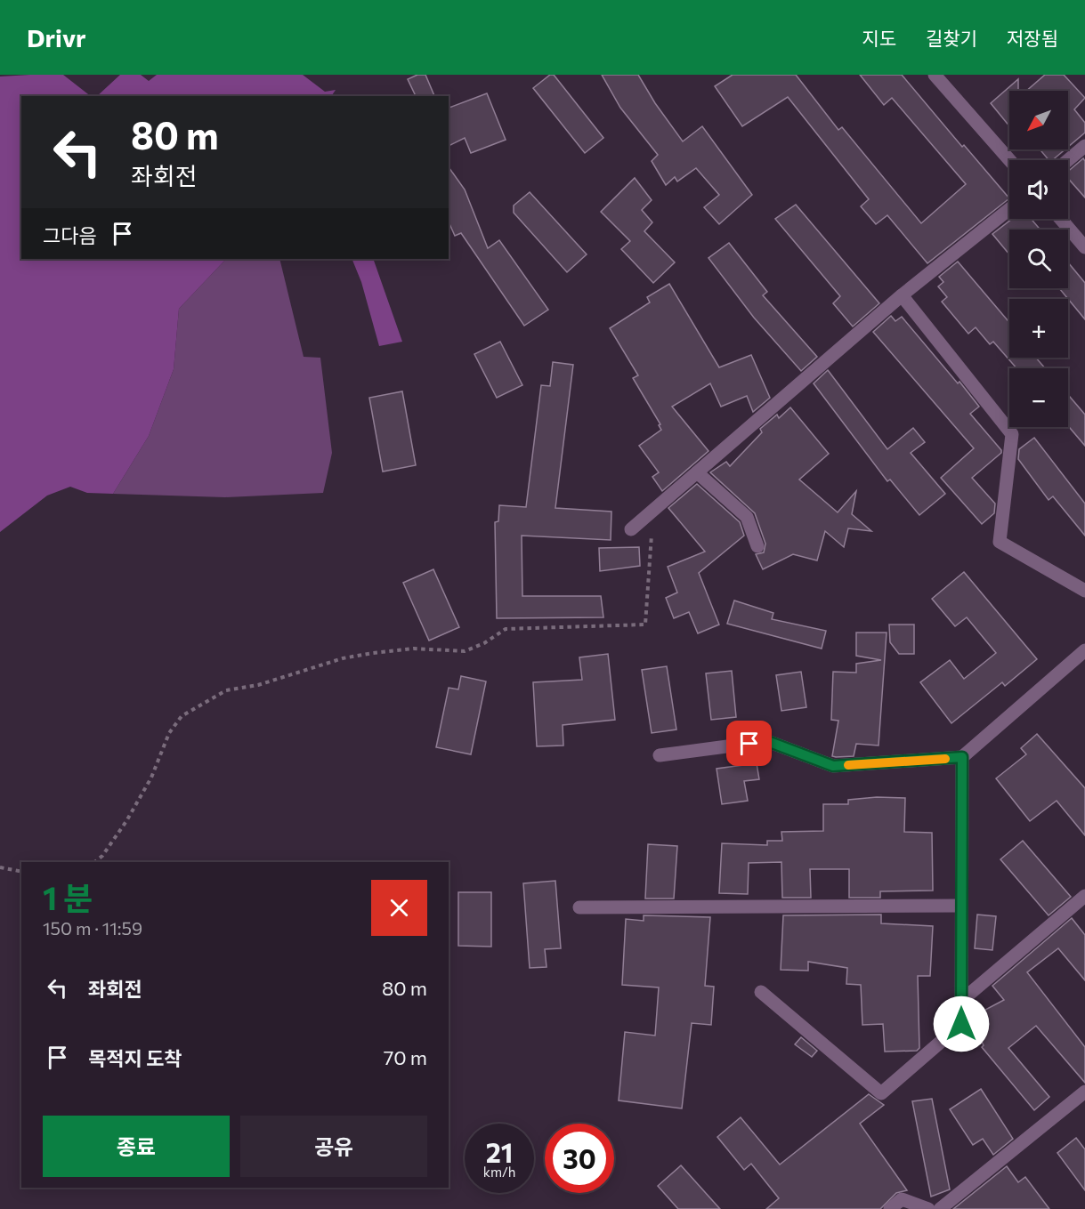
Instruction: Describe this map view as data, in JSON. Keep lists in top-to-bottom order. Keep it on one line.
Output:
{"north":"bottom left","page":{"header":"Drivr","nav":["지도","길찾기","저장됨"],"map_buttons":["+","−"],"turn":["80 m","좌회전"],"then":"그다음","heading":["1 분","150 m · 11:59"],"list":[{"name":"좌회전","value":"80 m"},{"name":"목적지 도착","value":"70 m"}],"buttons":["종료","공유"],"speed":"21 km/h","limit":"30"}}
